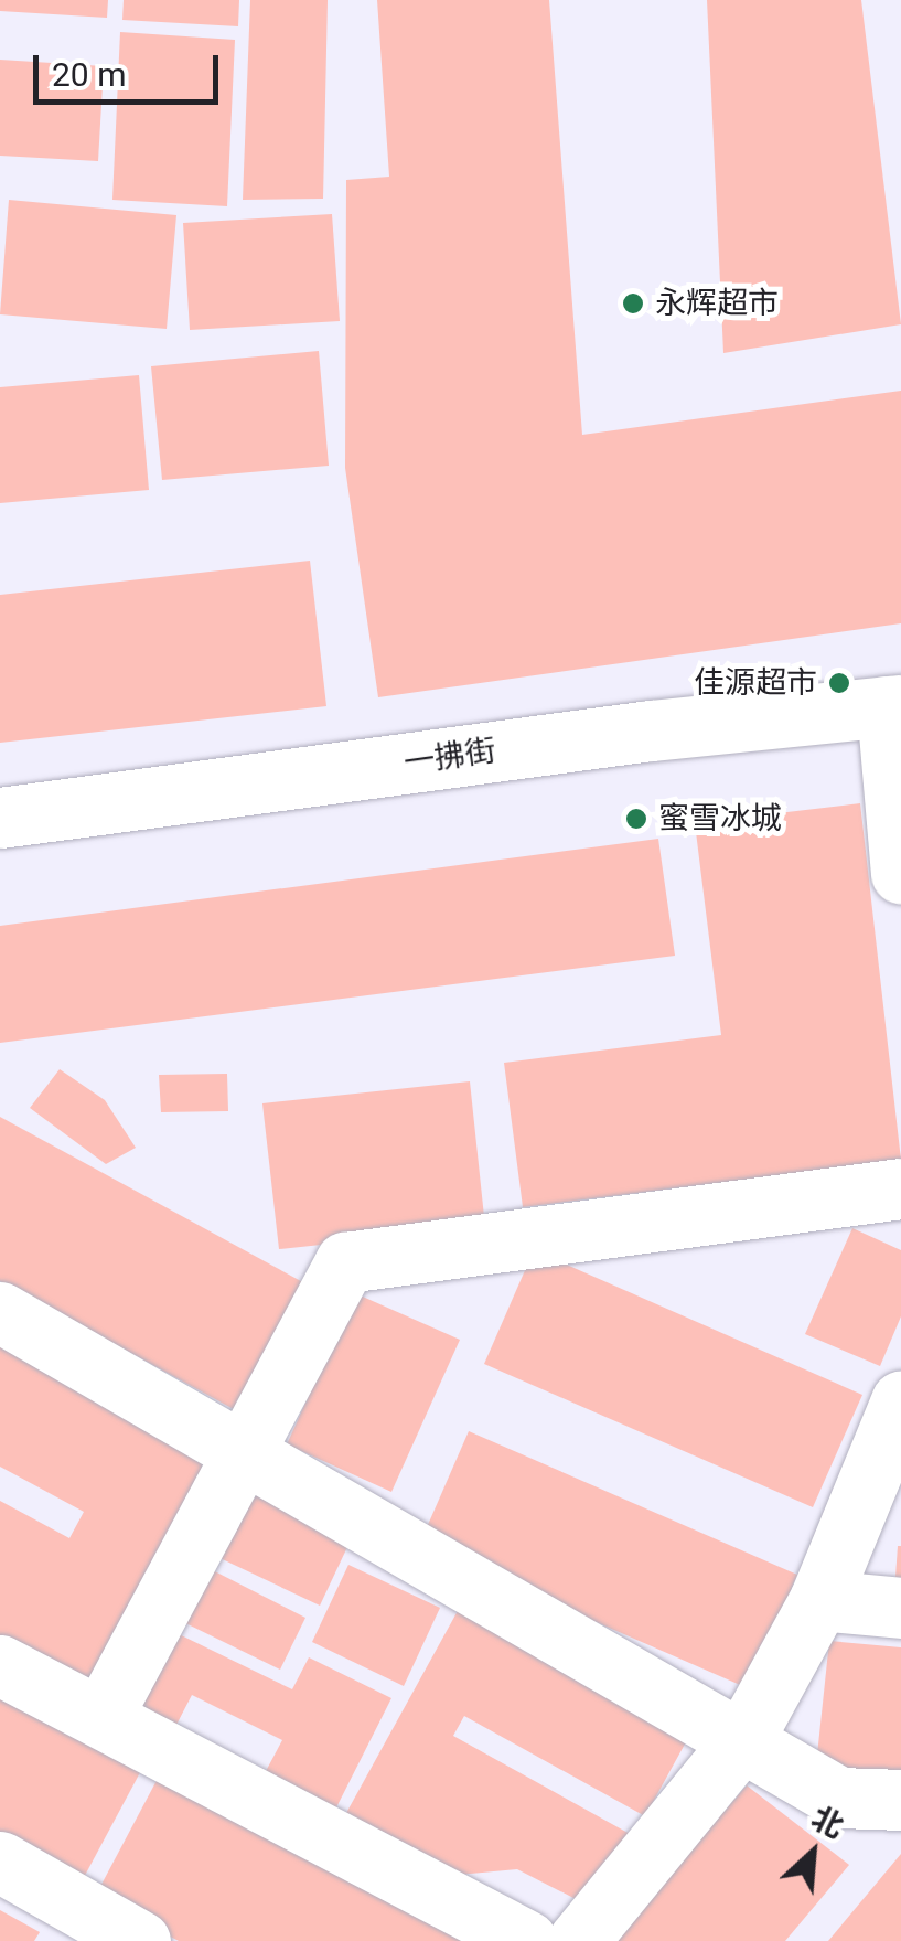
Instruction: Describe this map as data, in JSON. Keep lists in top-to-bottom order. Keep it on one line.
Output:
{"streets":{"street":["一拂街"]},"places":["永辉超市","佳源超市","蜜雪冰城"],"scale_bar":"20 m","north":"top right"}
